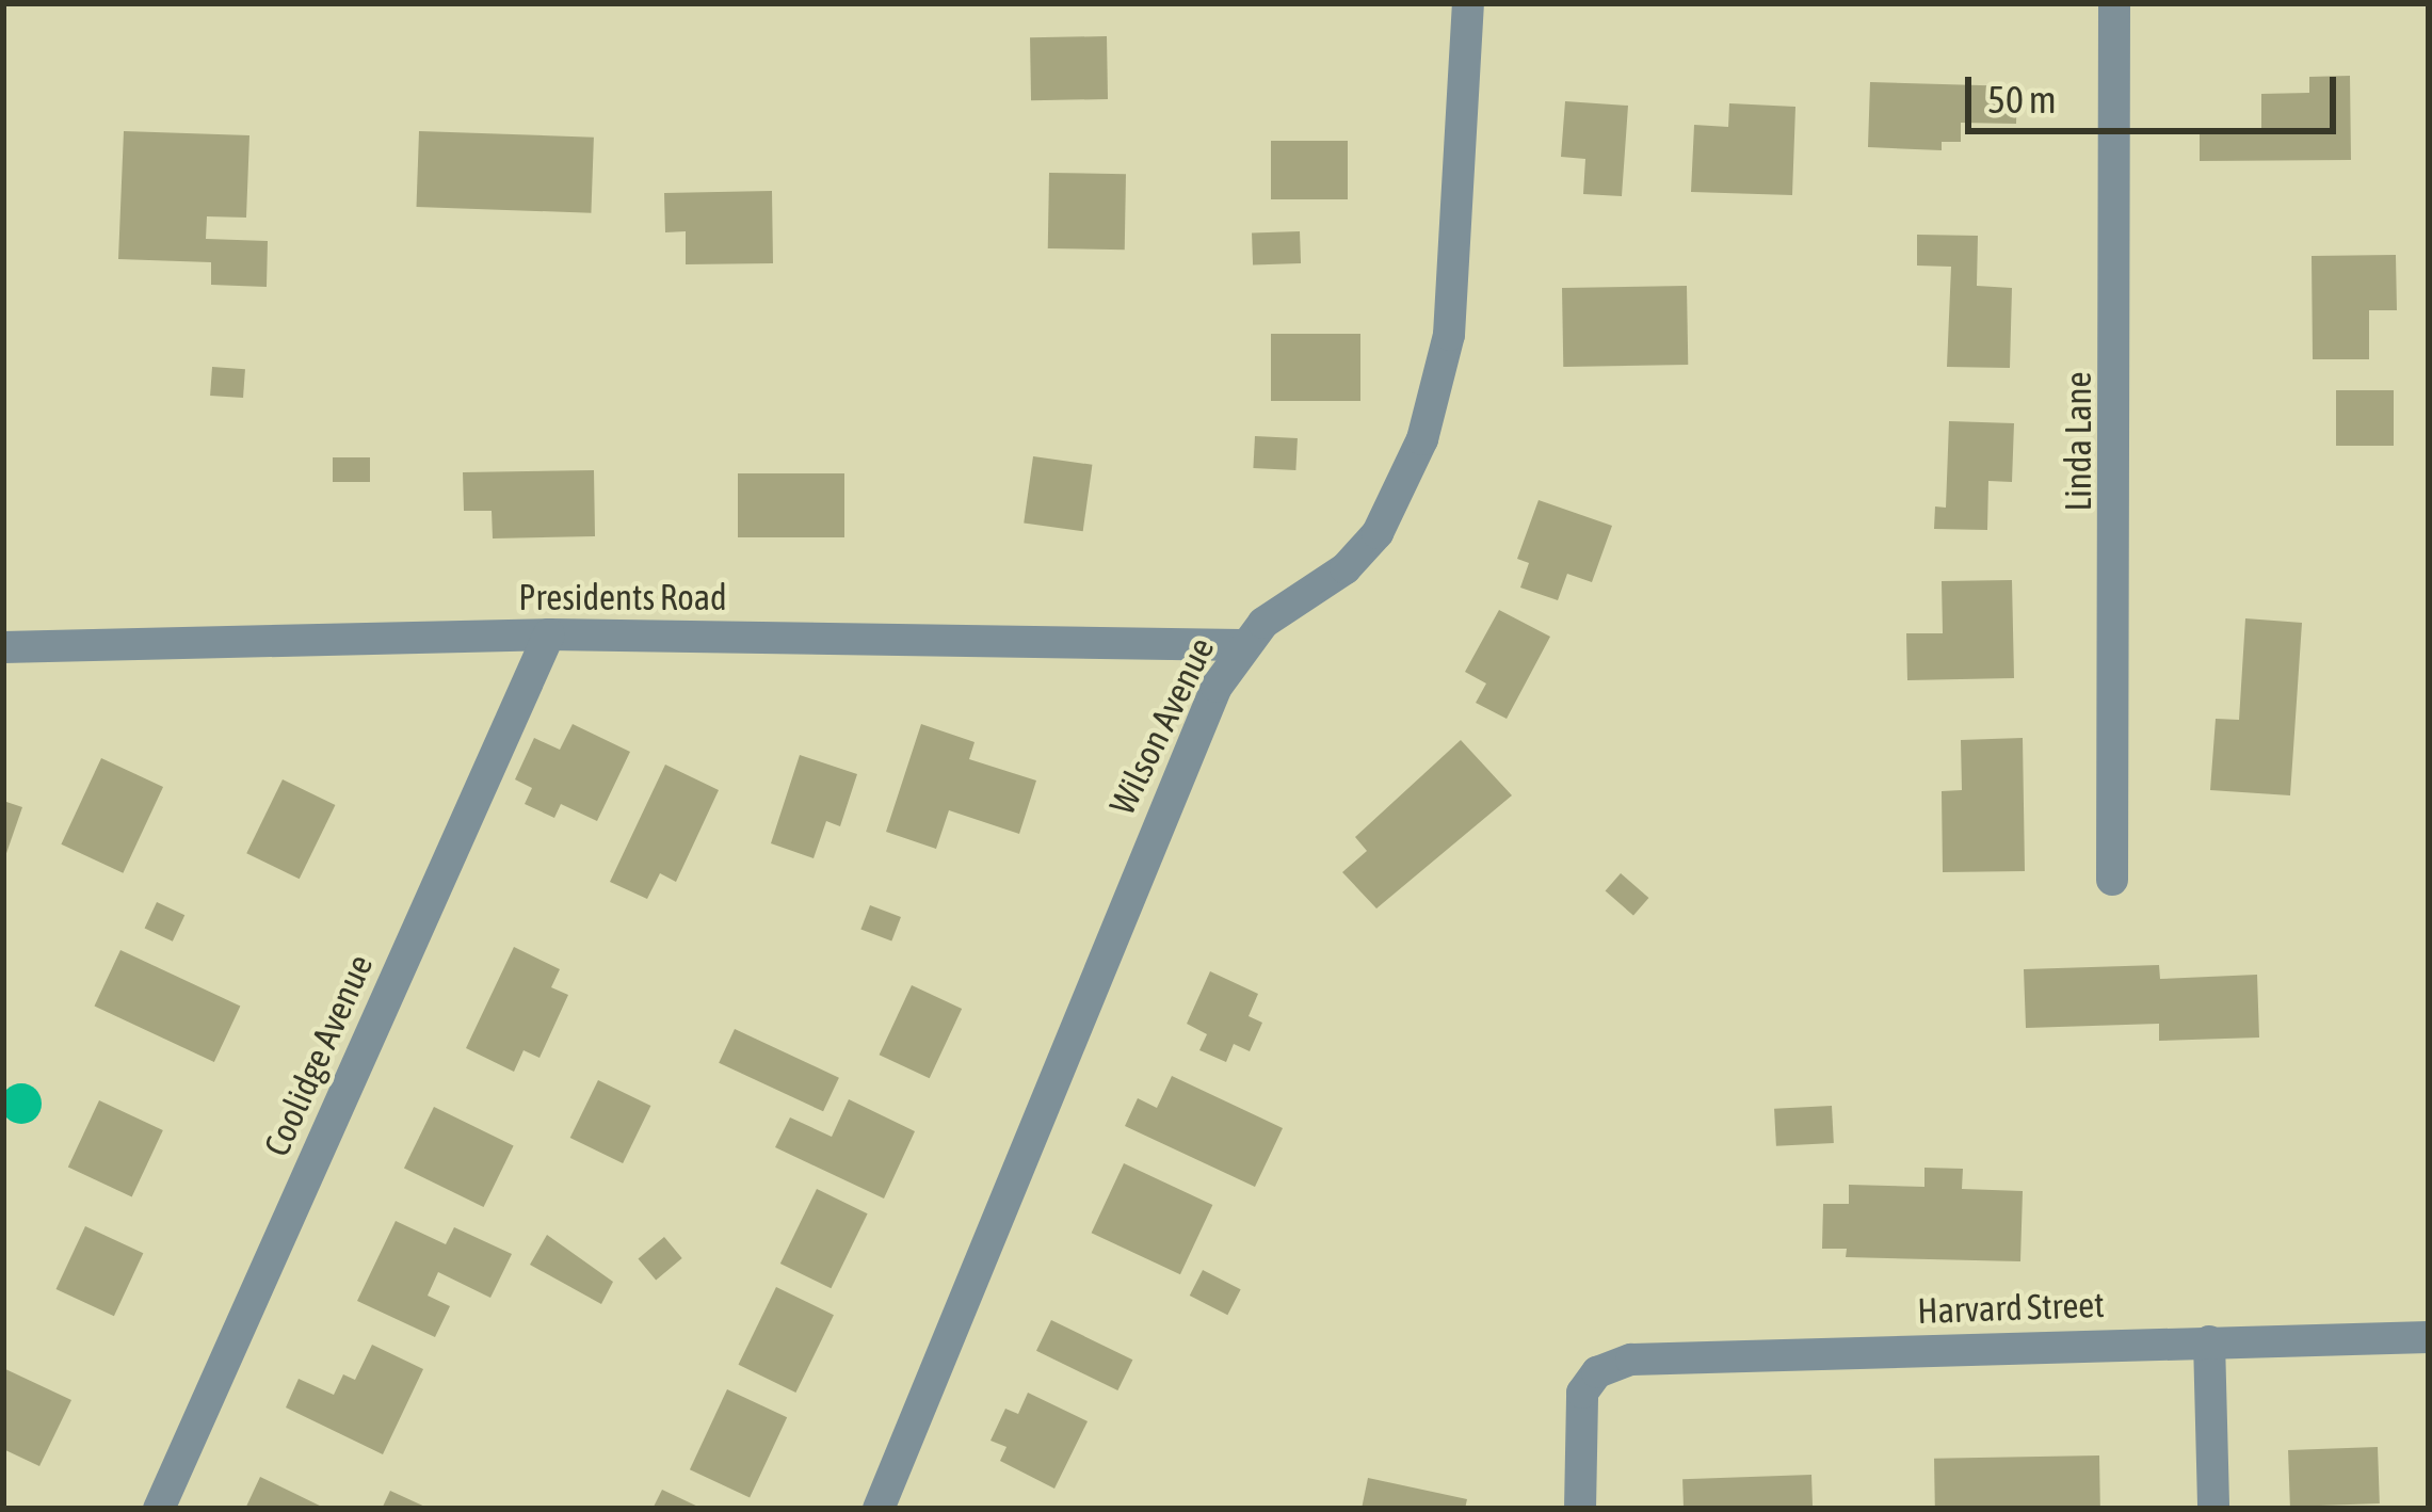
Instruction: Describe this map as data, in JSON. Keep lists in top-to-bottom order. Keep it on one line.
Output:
{"streets":{"street":["Linda Lane","Presidents Road","Wilson Avenue","Coolidge Avenue","Harvard Street"]},"crossings":[["Presidents Road","Wilson Avenue"],["Presidents Road","Coolidge Avenue"]],"scale_bar":"50 m"}
